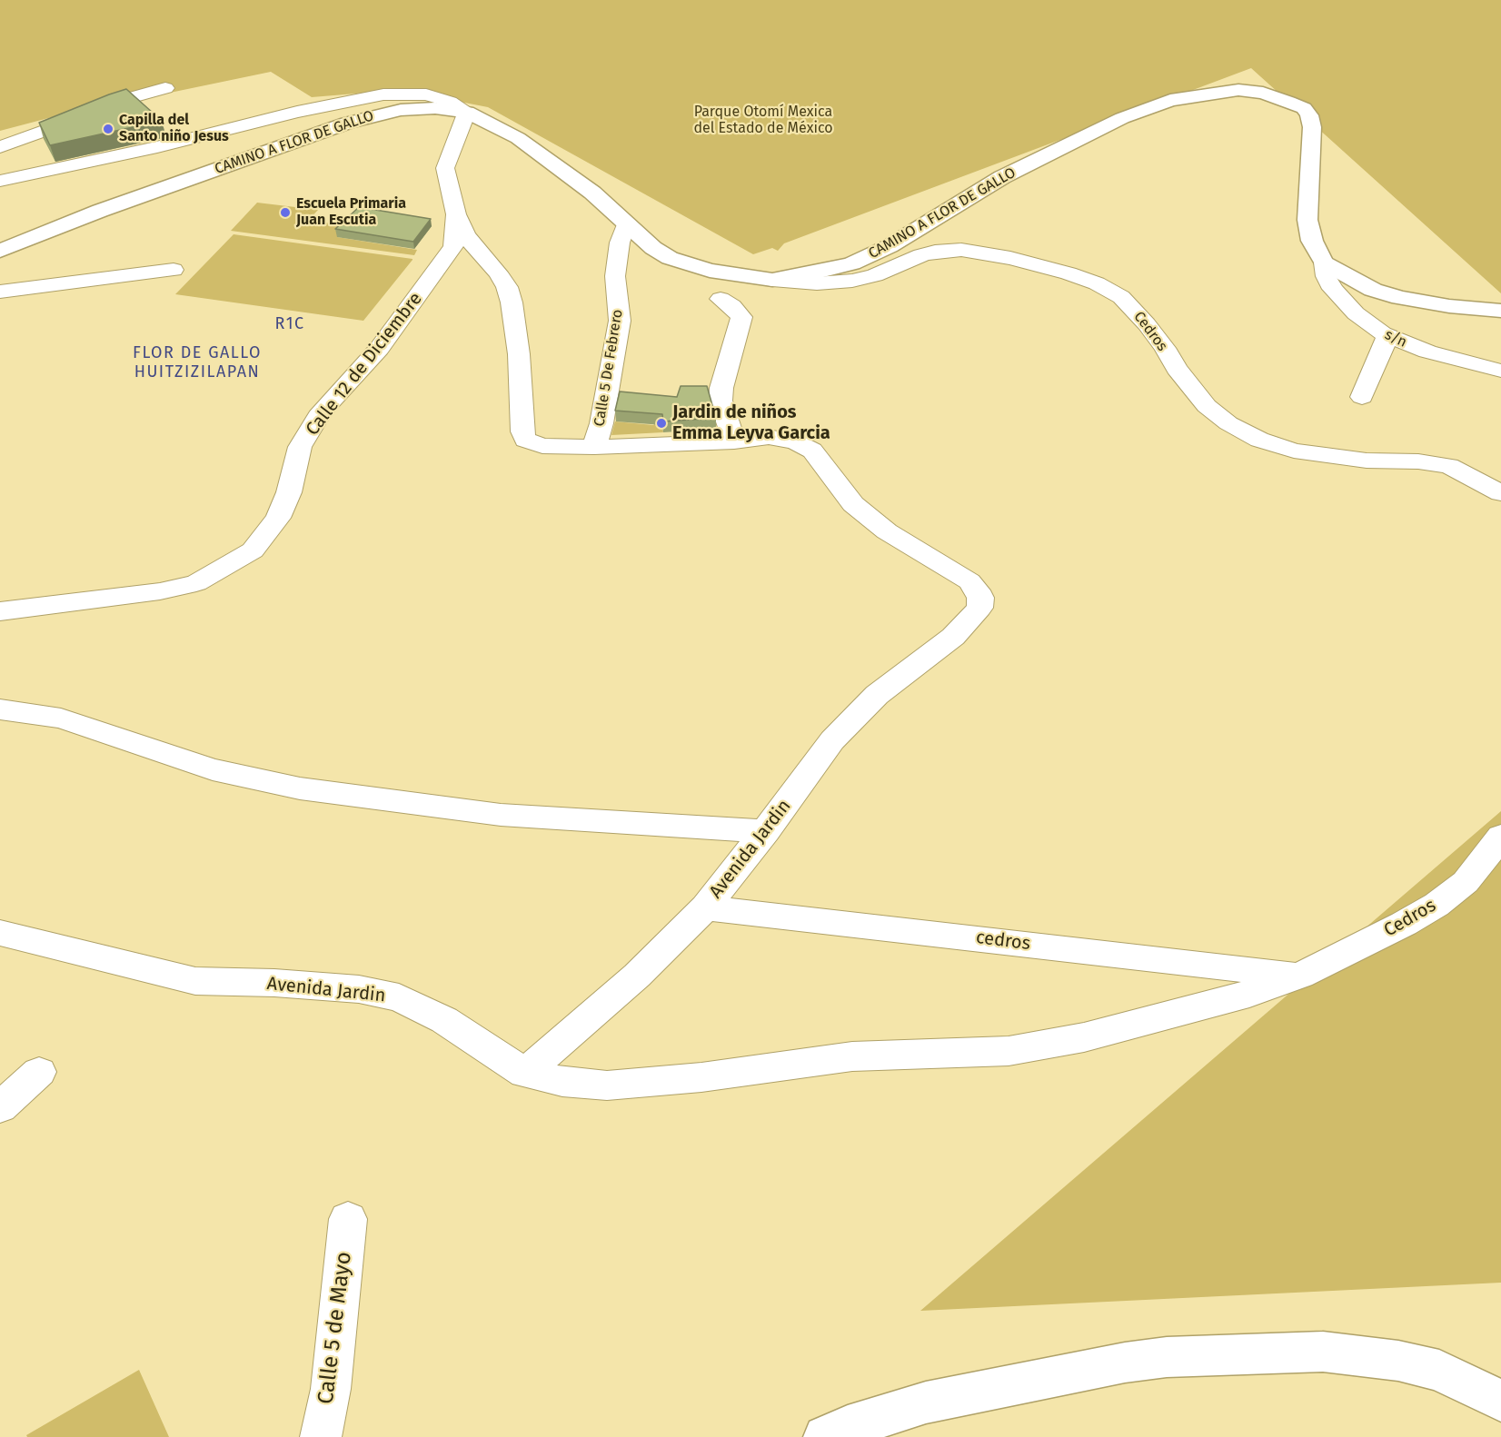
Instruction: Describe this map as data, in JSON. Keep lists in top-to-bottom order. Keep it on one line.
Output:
{"streets":{"street":["CAMINO A FLOR DE GALLO","Cedros","s/n","Calle 12 de Diciembre","Calle 5 De Febrero","Avenida Jardin","cedros","Calle 5 de Mayo"]},"crossings":[["CAMINO A FLOR DE GALLO","Cedros"],["CAMINO A FLOR DE GALLO","s/n"],["CAMINO A FLOR DE GALLO","Calle 12 de Diciembre"],["CAMINO A FLOR DE GALLO","Calle 5 De Febrero"],["Cedros","Avenida Jardin"],["Cedros","cedros"],["Calle 12 de Diciembre","Avenida Jardin"],["Calle 5 De Febrero","Avenida Jardin"],["Avenida Jardin","cedros"]],"districts":["R1C","FLOR DE GALLO HUITZIZILAPAN"],"parks":["Parque Otomí Mexica del Estado de México"],"places":["Capilla del Santo niño Jesus","Escuela Primaria Juan Escutia","Jardin de niños Emma Leyva Garcia"]}
